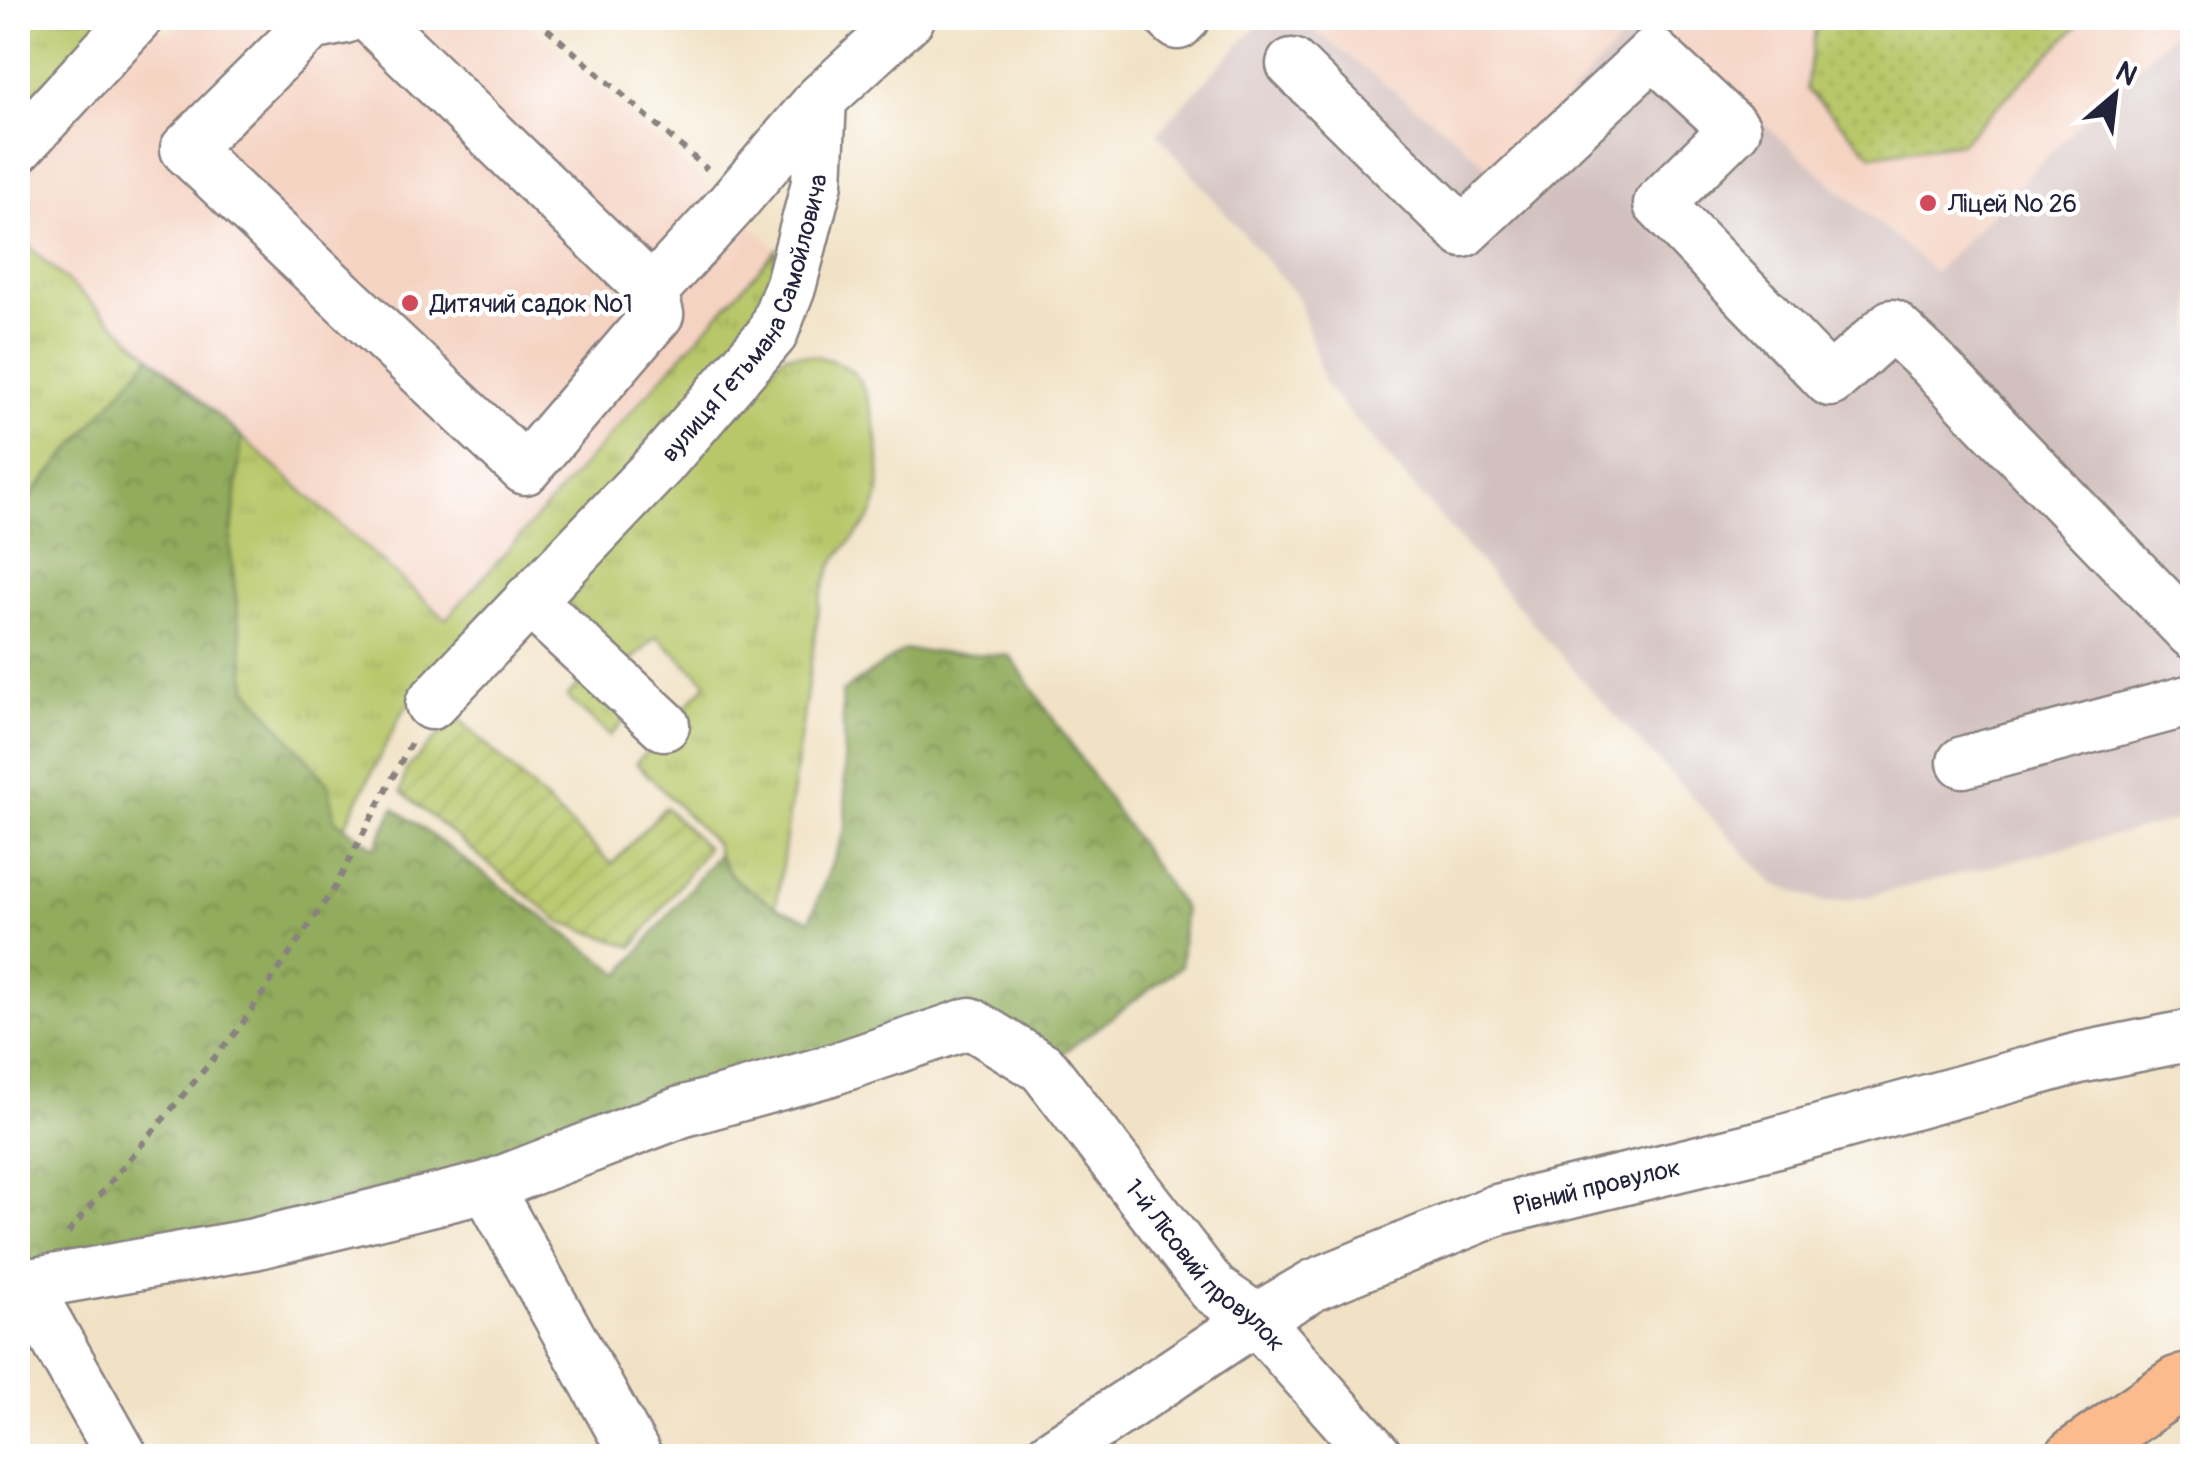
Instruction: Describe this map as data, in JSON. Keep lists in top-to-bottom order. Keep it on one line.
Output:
{"streets":{"street":["вулиця Гетьмана Самойловича","Рівний провулок","1-й Лісовий провулок"]},"crossings":[["Рівний провулок","1-й Лісовий провулок"]],"places":["Ліцей № 26","Дитячий садок №1"],"north":"top right"}
